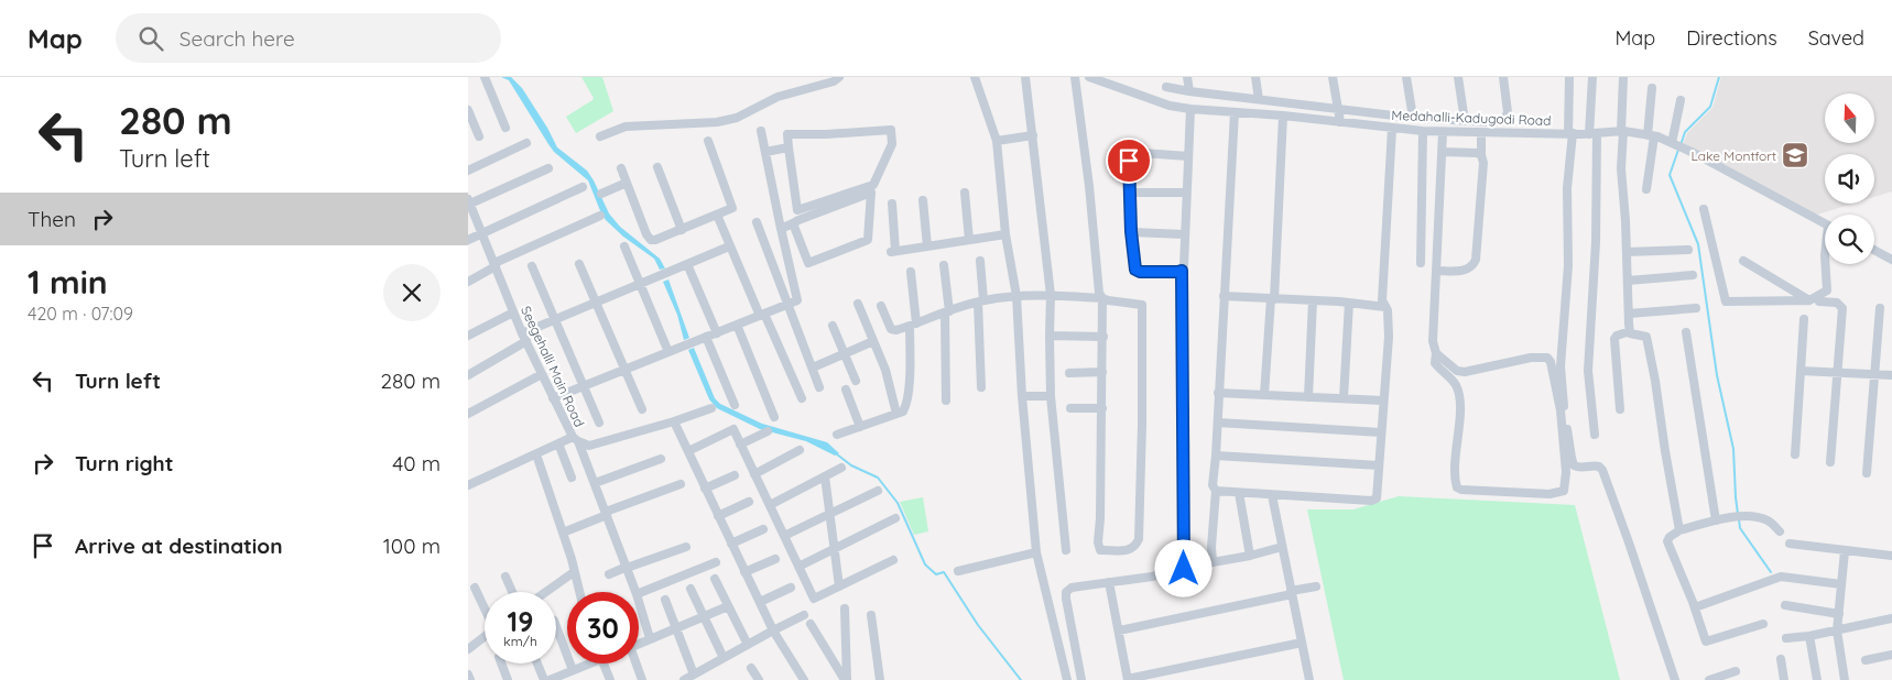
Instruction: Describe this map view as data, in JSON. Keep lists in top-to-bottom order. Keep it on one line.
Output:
{"streets":{"street":["Medahalli-Kadugodi Road","Seegehalli Main Road"]},"places":{"school or university":["Lake Montfort"]},"north":"top","page":{"header":"Map","search":"Search here","nav":["Map","Directions","Saved"],"turn":["280 m","Turn left"],"then":"Then","heading":["1 min","420 m · 07:09"],"list":[{"name":"Turn left","value":"280 m"},{"name":"Turn right","value":"40 m"},{"name":"Arrive at destination","value":"100 m"}],"speed":"19 km/h","limit":"30"}}
